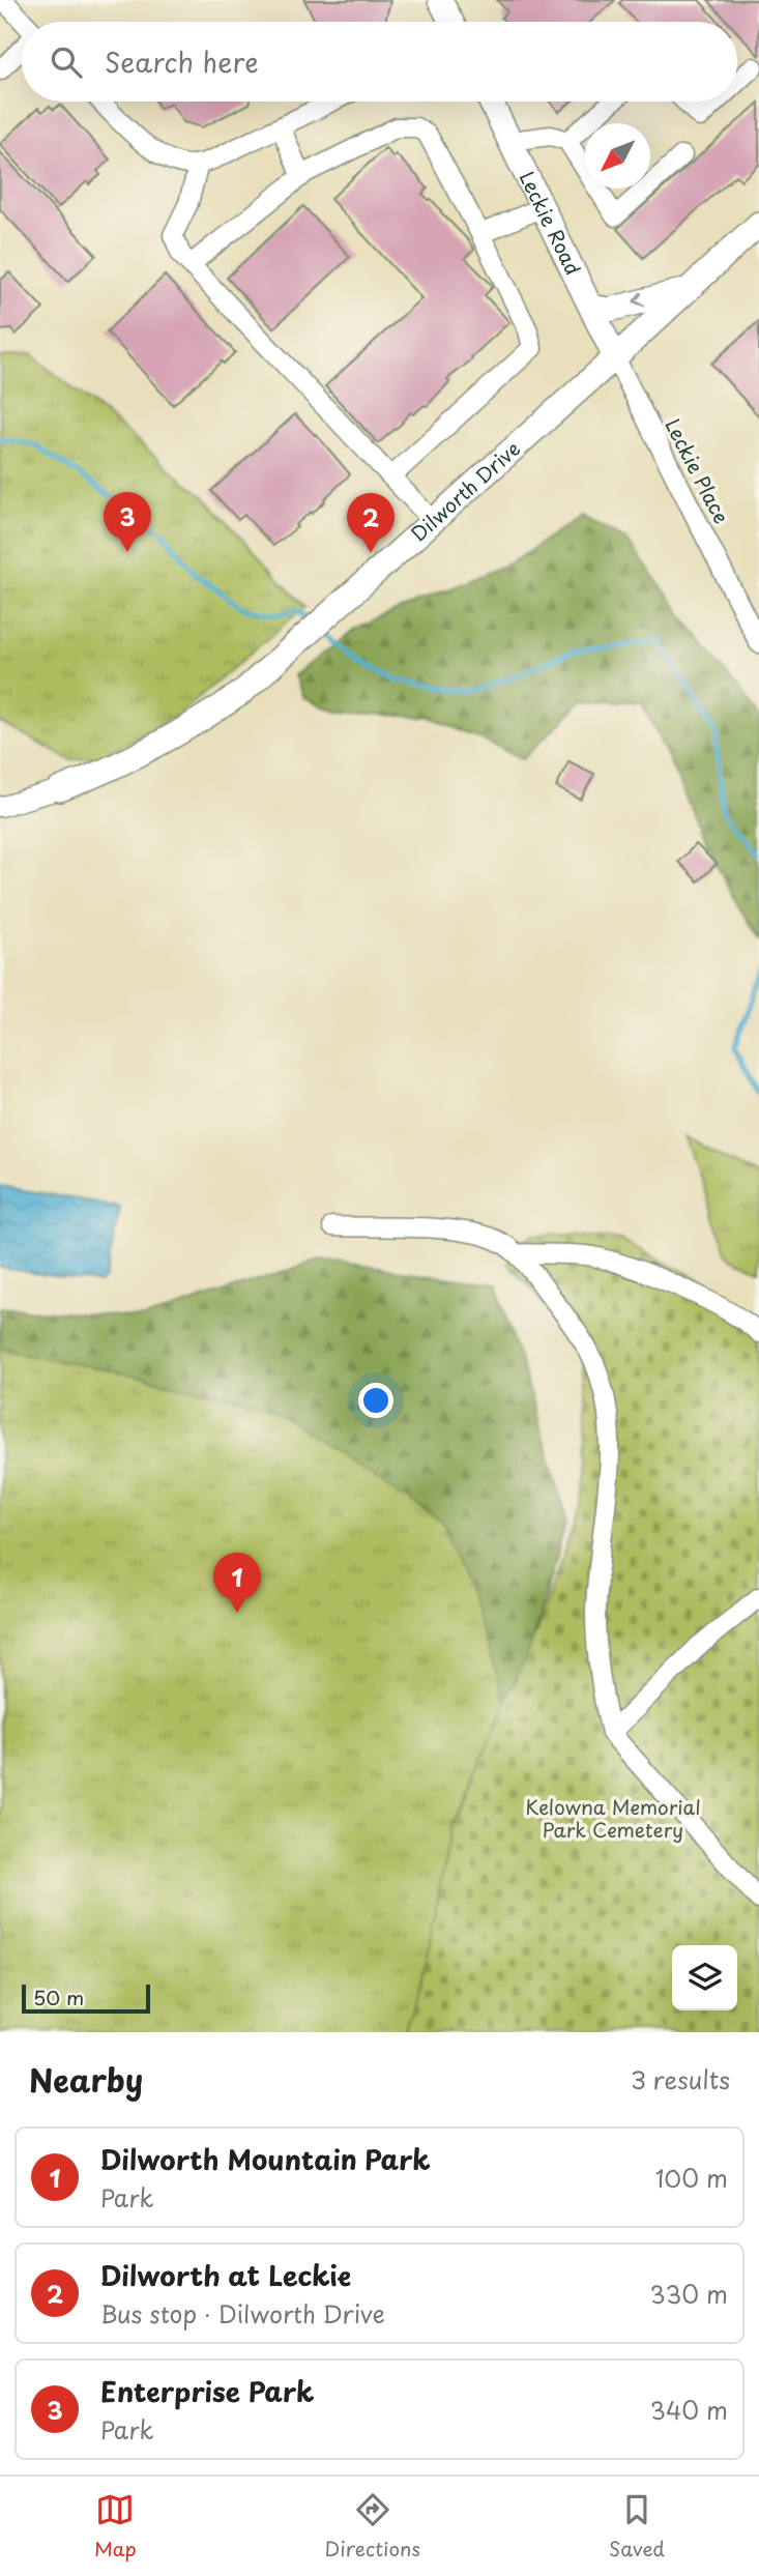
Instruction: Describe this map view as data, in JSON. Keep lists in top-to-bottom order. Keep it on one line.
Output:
{"streets":{"main road":["Leckie Road","Dilworth Drive"],"street":["Leckie Place"]},"crossings":[["Leckie Road","Leckie Place"],["Leckie Road","Dilworth Drive"],["Leckie Place","Dilworth Drive"]],"parks":["Kelowna Memorial Park Cemetery"],"scale_bar":"50 m","north":"bottom left","page":{"search":"Search here","pins":["3","2","1"],"scale":"50 m","heading":["Nearby","3 results"],"list":[{"mark":"1","name":"Dilworth Mountain Park","note":"Park","value":"100 m"},{"mark":"2","name":"Dilworth at Leckie","note":"Bus stop · Dilworth Drive","value":"330 m"},{"mark":"3","name":"Enterprise Park","note":"Park","value":"340 m"}],"nav":["Map","Directions","Saved"]}}
